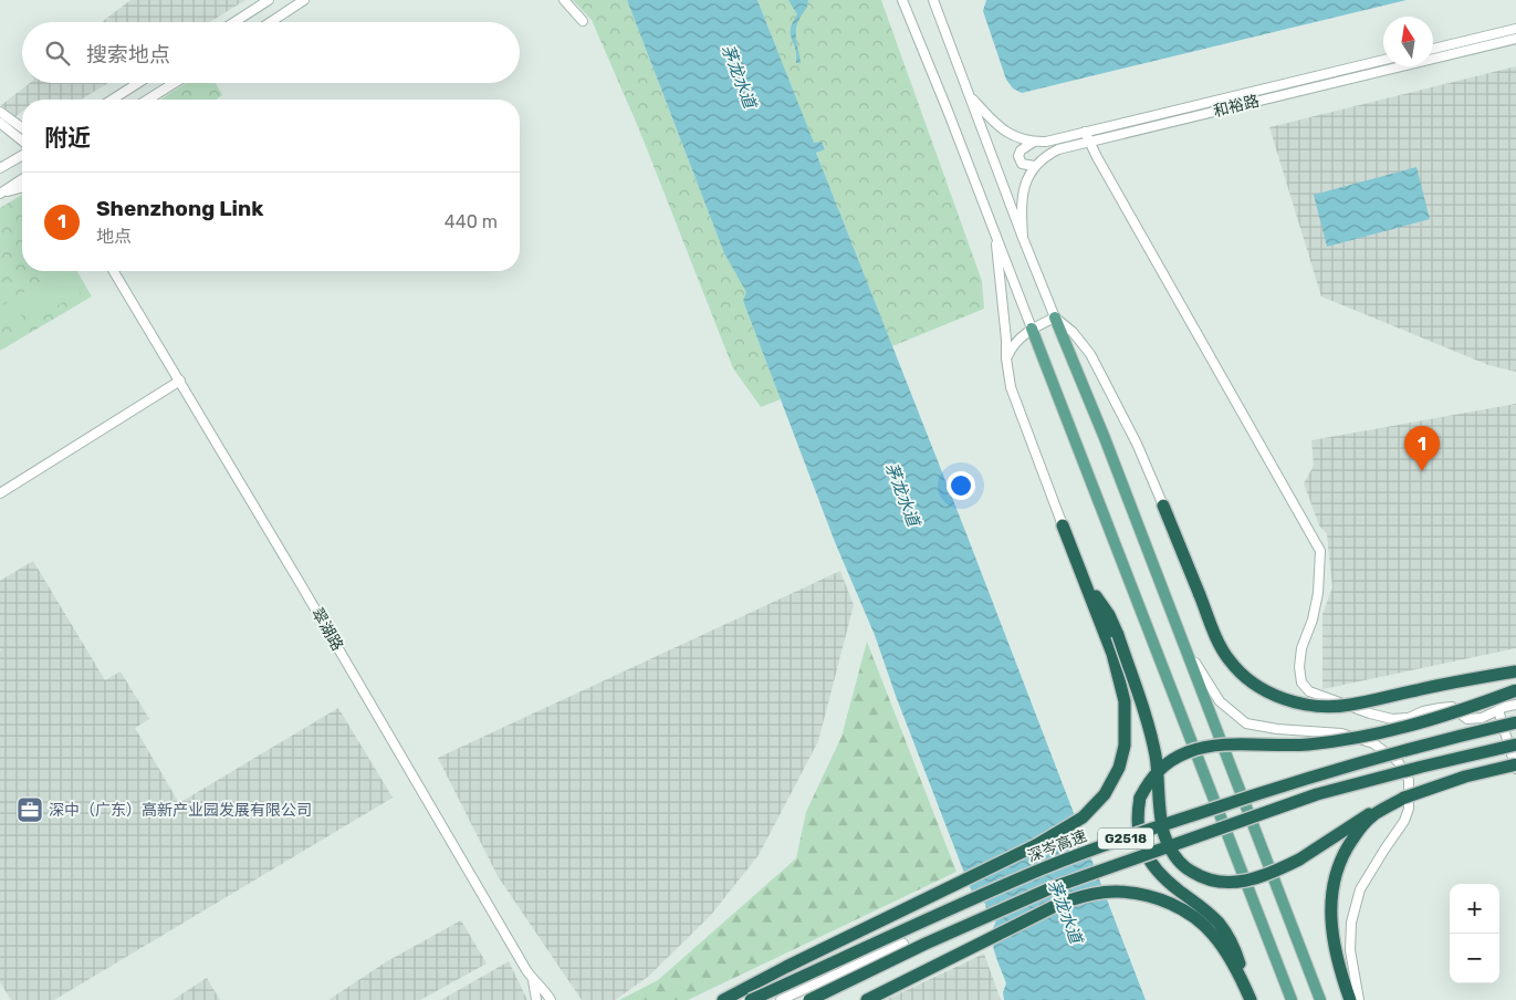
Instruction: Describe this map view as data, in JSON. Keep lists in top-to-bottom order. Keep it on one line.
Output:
{"streets":{"highway":["G2518","深岑高速"],"street":["和裕路","翠湖路"]},"water":["茅龙水道"],"places":{"office":["深中（广东）高新产业园发展有限公司"]},"north":"top","page":{"search":"搜索地点","heading":"附近","list":[{"mark":"1","name":"Shenzhong Link","note":"地点","value":"440 m"}],"pins":"1","map_buttons":["+","−"]}}
